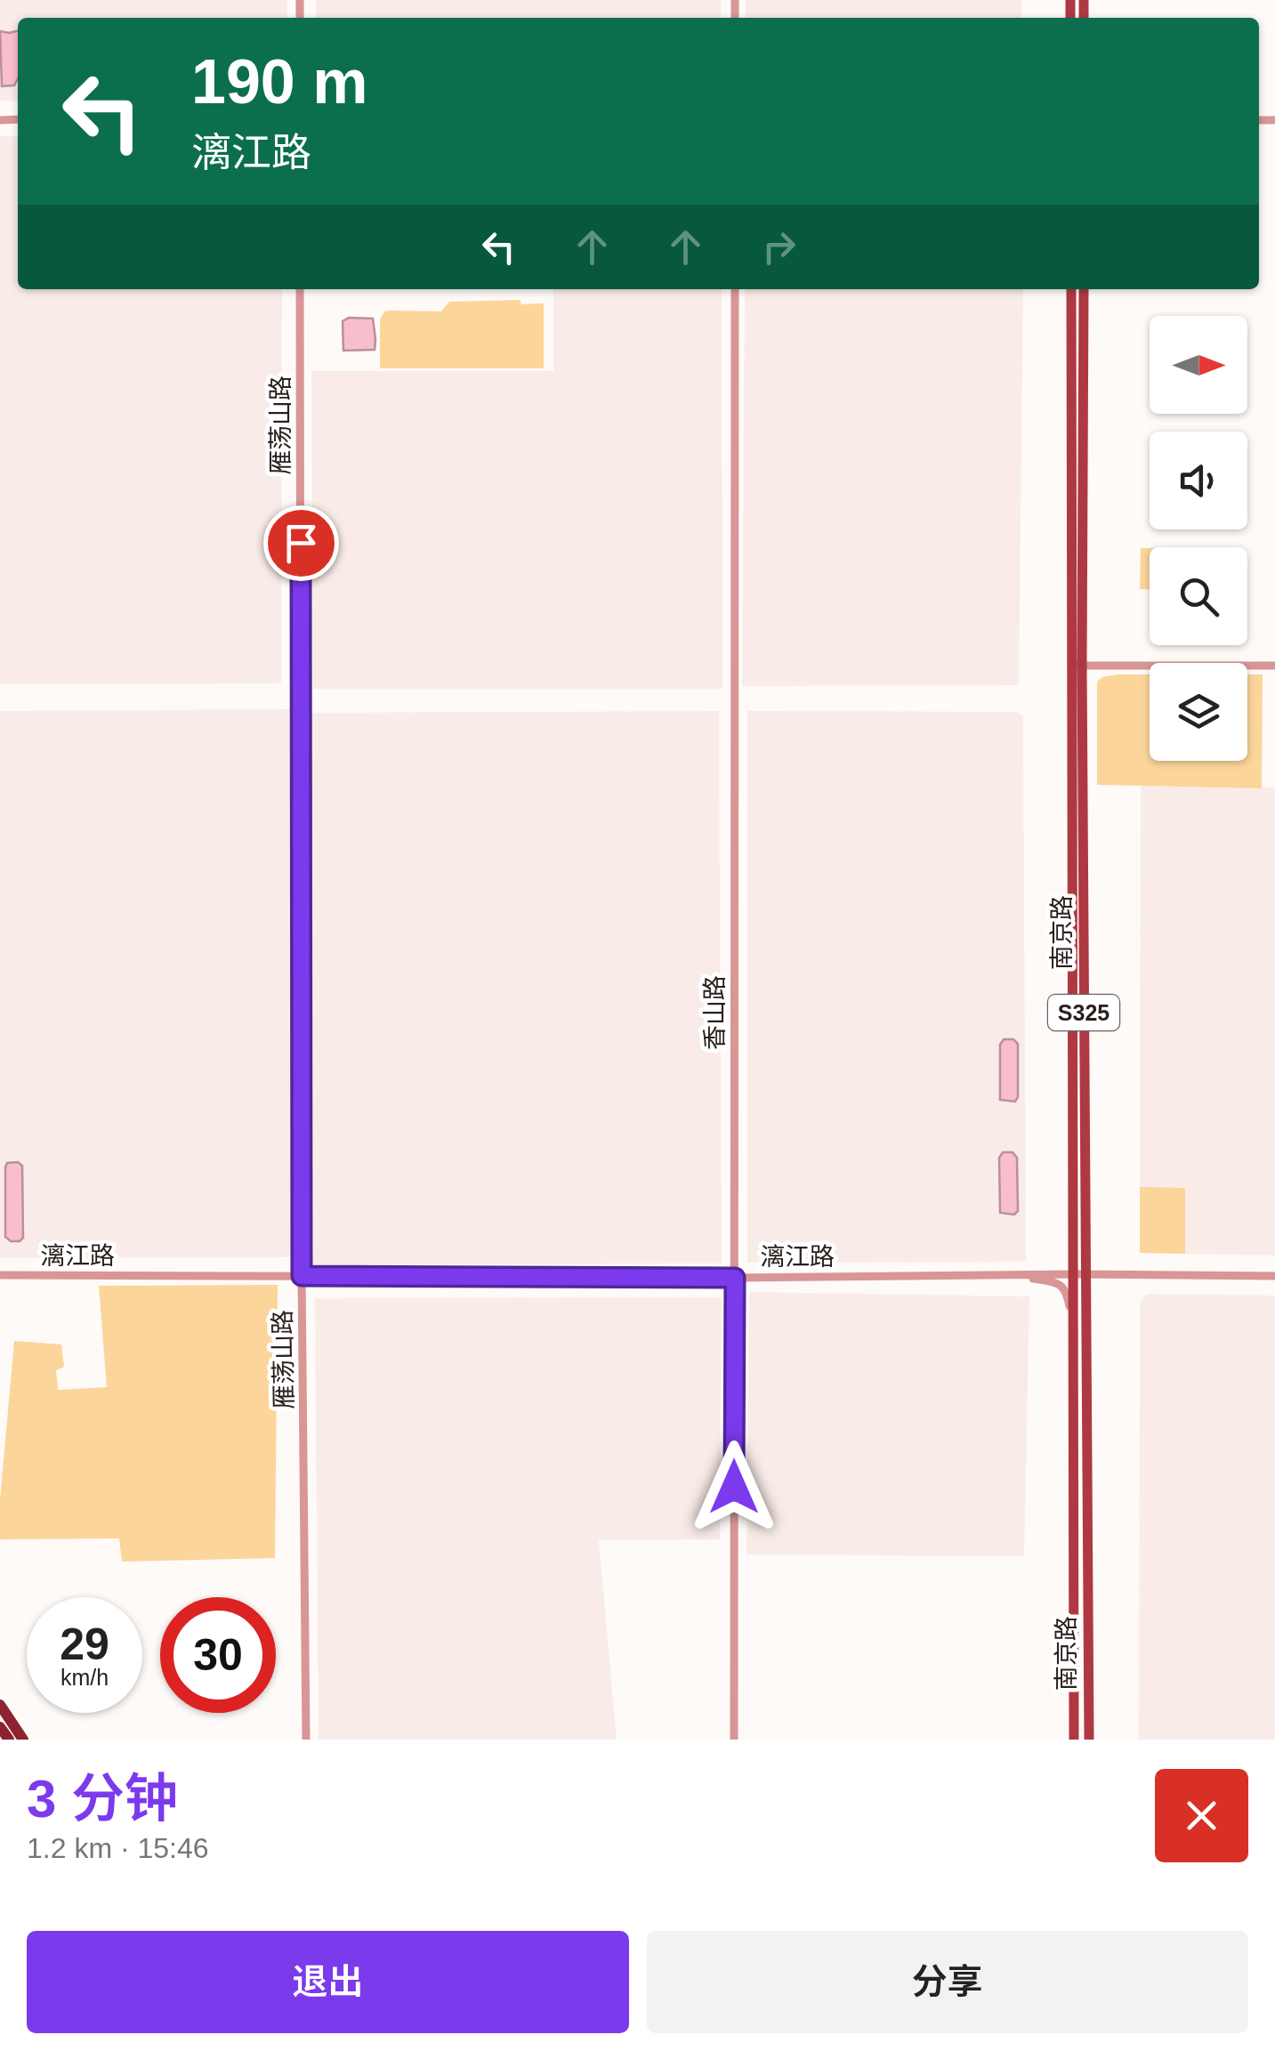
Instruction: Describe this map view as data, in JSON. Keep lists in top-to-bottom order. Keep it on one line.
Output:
{"streets":{"main road":["南京路","S325"],"street":["雁荡山路","香山路","漓江路"]},"crossings":[["雁荡山路","漓江路"],["南京路","漓江路"],["香山路","漓江路"]],"north":"right","page":{"turn":["190 m","漓江路"],"speed":"29 km/h","limit":"30","heading":["3 分钟","1.2 km · 15:46"],"buttons":["退出","分享"]}}
